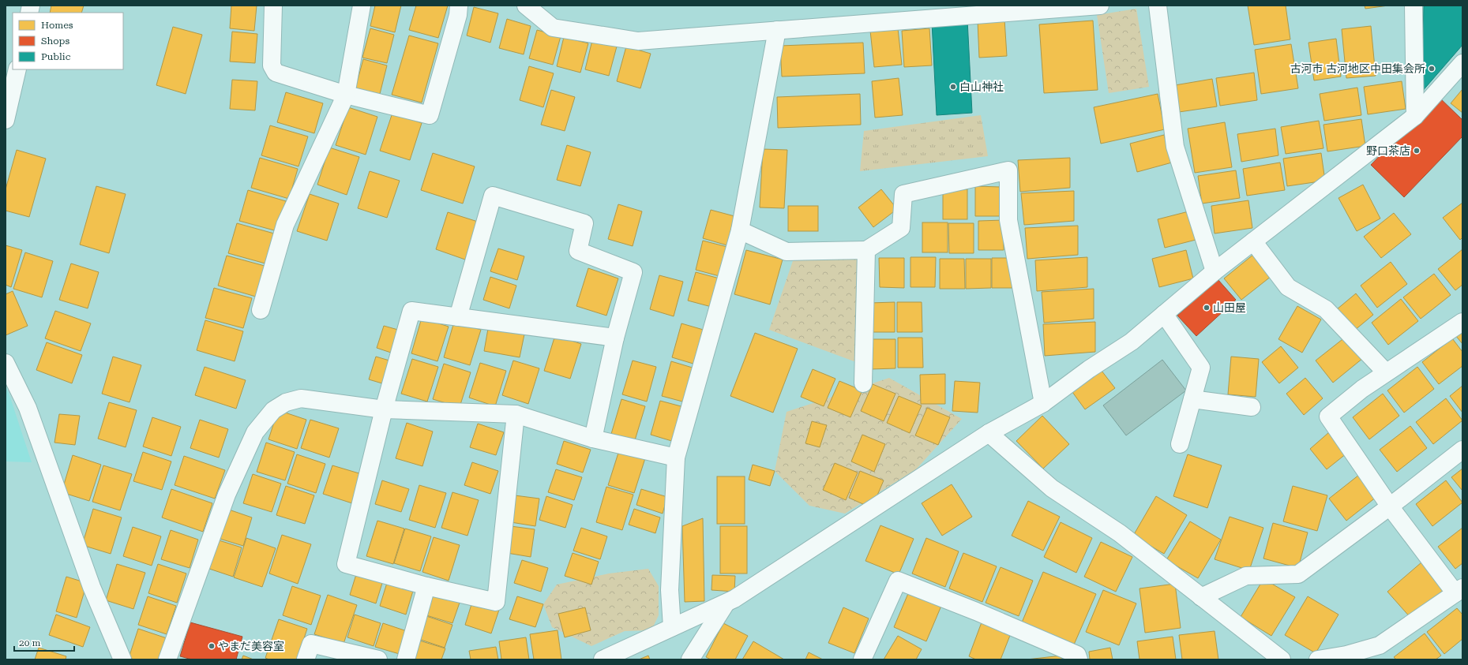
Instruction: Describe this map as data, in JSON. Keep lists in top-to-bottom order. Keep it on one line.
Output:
{"places":["古河市 古河地区中田集会所","白山神社","野口茶店","山田屋","やまだ美容室"],"legend":["Homes","Shops","Public"],"scale_bar":"20 m"}
